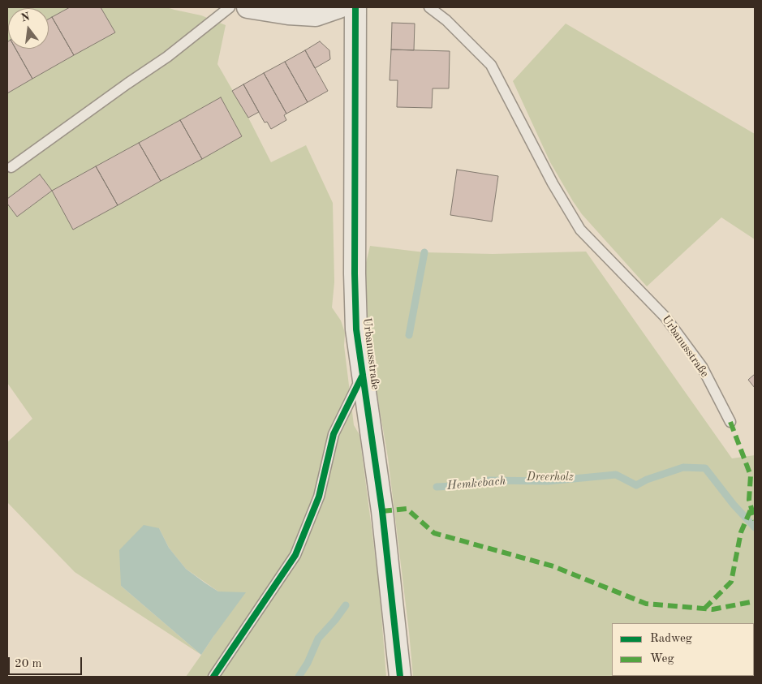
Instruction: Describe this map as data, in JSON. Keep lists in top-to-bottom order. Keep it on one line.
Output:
{"streets":{"street":["Urbanusstraße"]},"water":["Hemkebach"],"parks":["Dreerholz"],"legend":["Radweg","Weg"],"scale_bar":"20 m","north":"top"}
